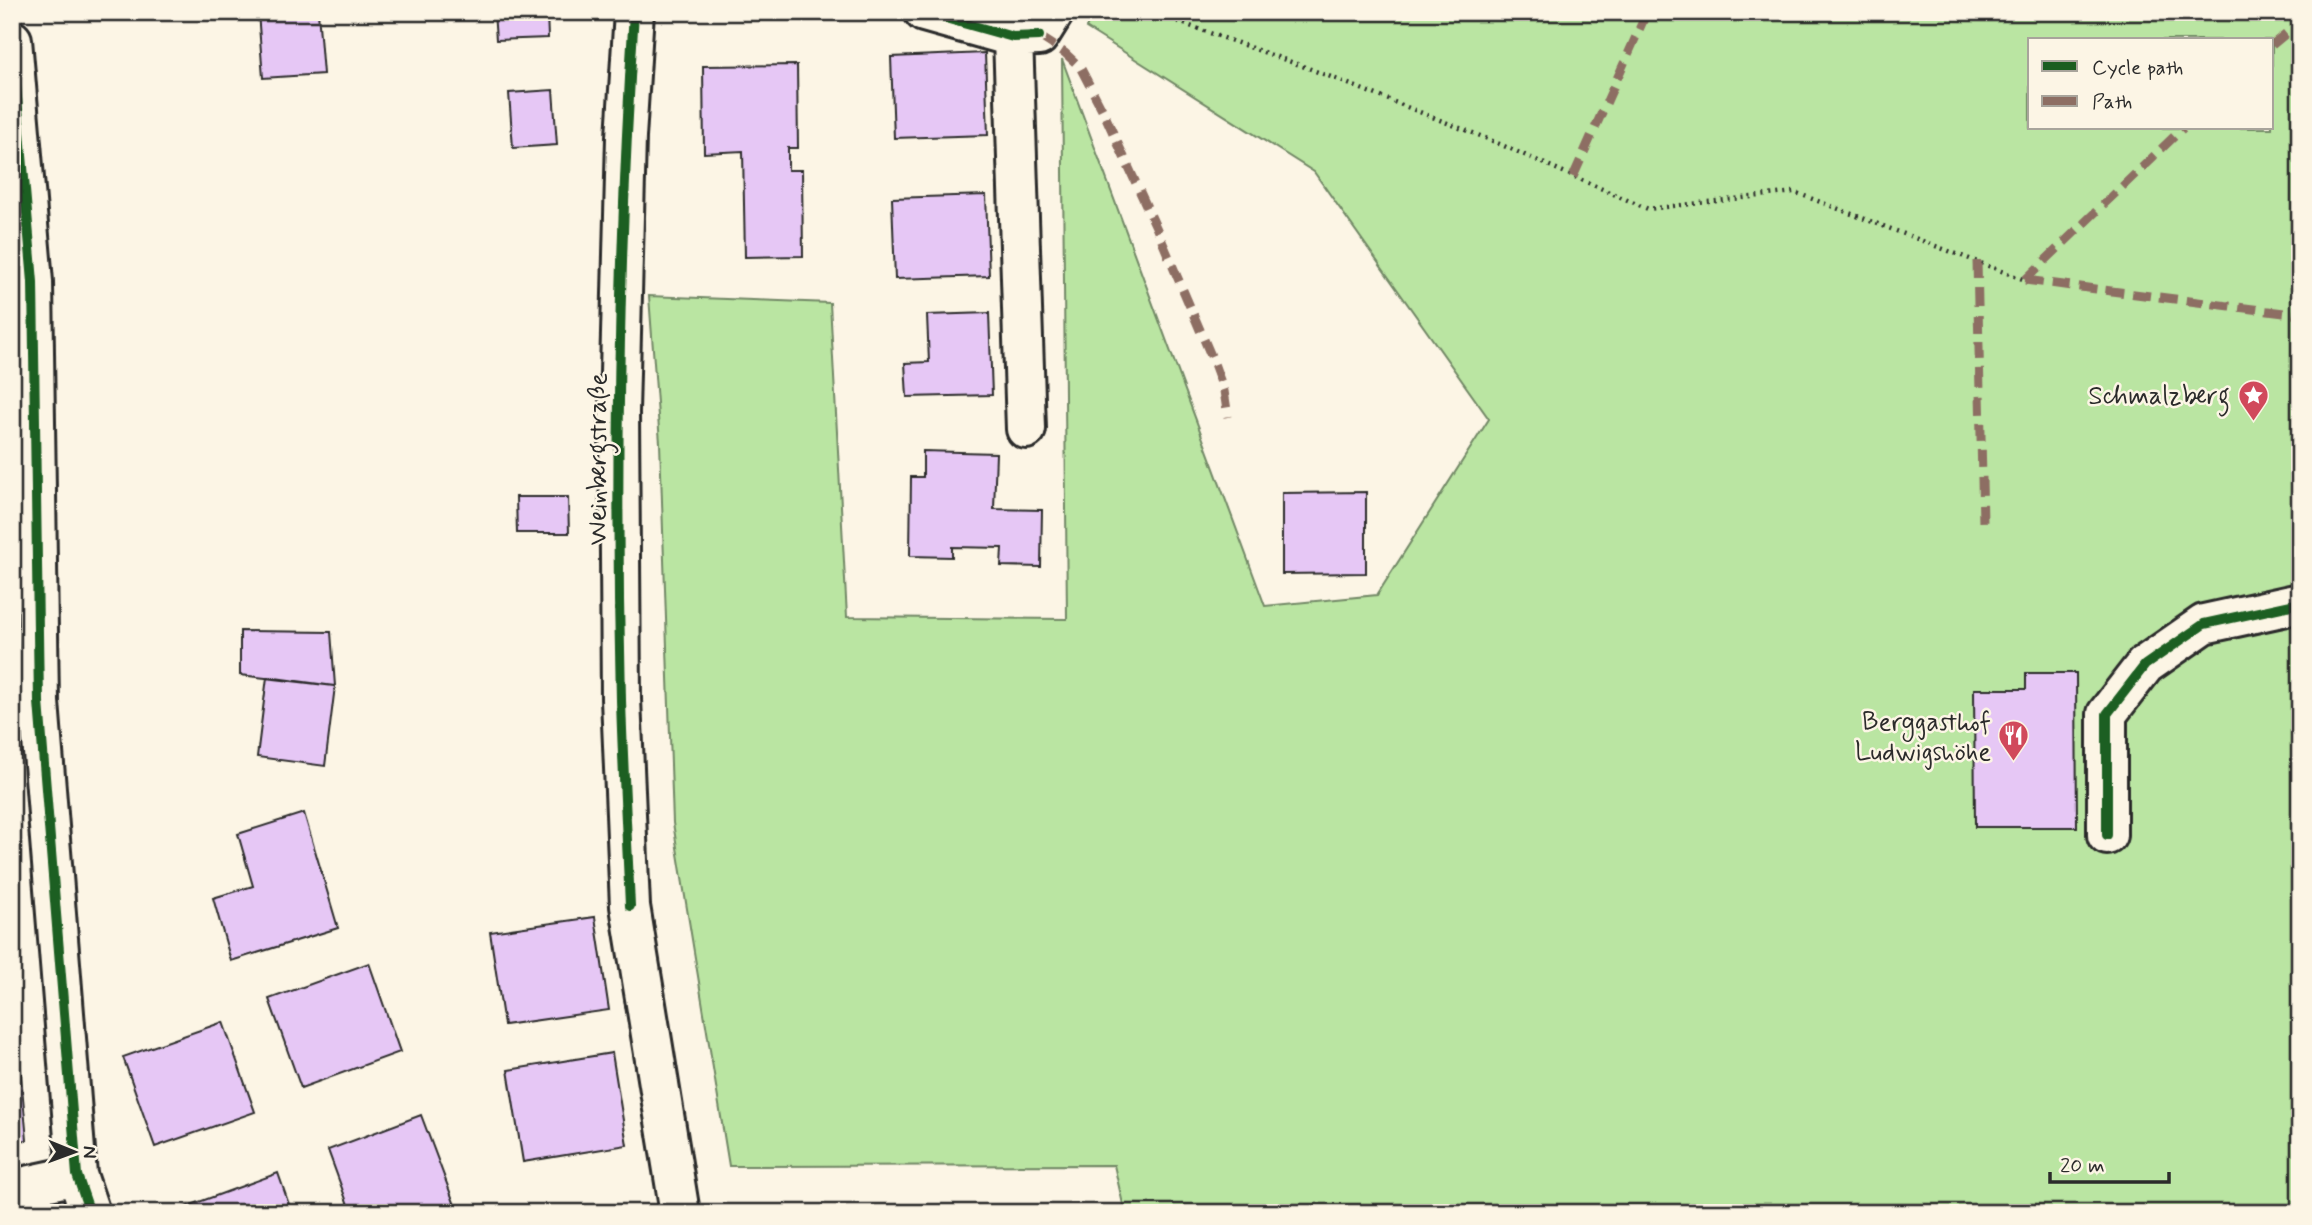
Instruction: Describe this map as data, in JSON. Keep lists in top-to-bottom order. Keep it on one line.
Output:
{"streets":{"street":["Weinbergstraße"]},"places":{"place":["Schmalzberg"],"restaurant":["Berggasthof Ludwigshöhe"]},"legend":["Cycle path","Path"],"scale_bar":"20 m","north":"right"}
